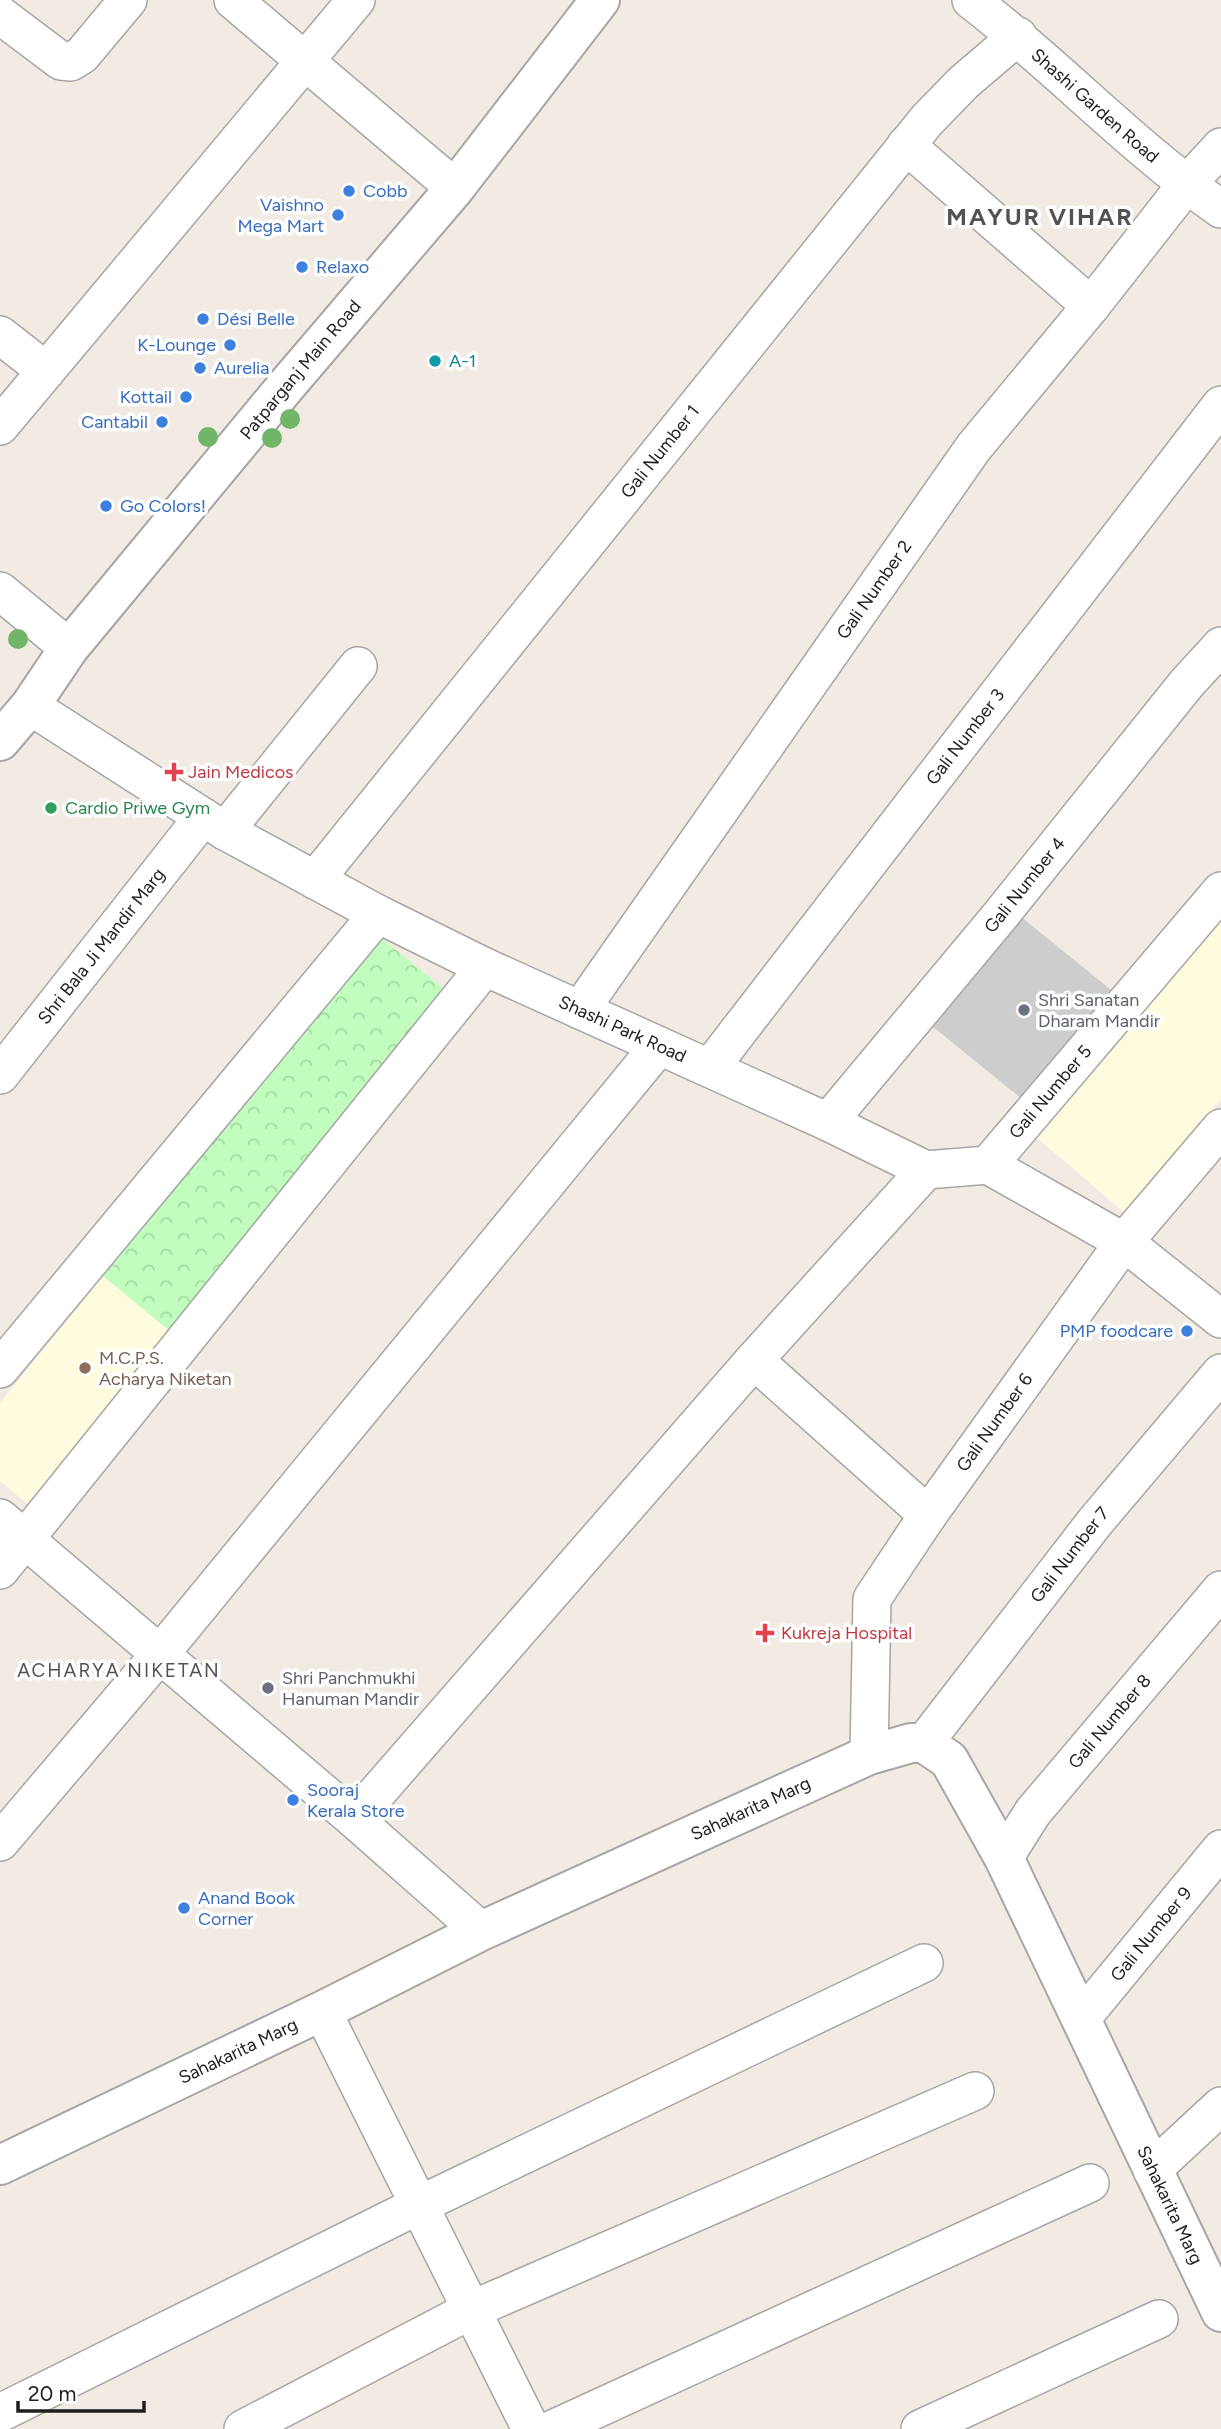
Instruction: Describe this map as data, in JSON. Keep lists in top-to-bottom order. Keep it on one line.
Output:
{"streets":{"street":["Shashi Garden Road","Patparganj Main Road","Gali Number 1","Gali Number 2","Gali Number 3","Gali Number 4","Shri Bala Ji Mandir Marg","Shashi Park Road","Gali Number 5","Gali Number 6","Gali Number 7","Gali Number 8","Sahakarita Marg","Gali Number 9"]},"crossings":[["Shashi Garden Road","Gali Number 1"],["Shashi Garden Road","Gali Number 2"],["Patparganj Main Road","Shashi Park Road"],["Gali Number 1","Shashi Park Road"],["Gali Number 2","Shashi Park Road"],["Gali Number 3","Shashi Park Road"],["Gali Number 4","Shashi Park Road"],["Shri Bala Ji Mandir Marg","Shashi Park Road"],["Gali Number 6","Sahakarita Marg"],["Gali Number 7","Sahakarita Marg"],["Gali Number 8","Sahakarita Marg"],["Sahakarita Marg","Gali Number 9"]],"districts":["MAYUR VIHAR","ACHARYA NIKETAN"],"places":{"other":["Cobb","Vaishno Mega Mart","Relaxo","Dési Belle","K-Lounge","A-1","Aurelia","Kottail","Cantabil","Go Colors!","Cardio Priwe Gym","Shri Sanatan Dharam Mandir","PMP foodcare","M.C.P.S. Acharya Niketan","Shri Panchmukhi Hanuman Mandir","Sooraj Kerala Store","Anand Book Corner"],"health":["Jain Medicos","Kukreja Hospital"]},"scale_bar":"20 m"}
